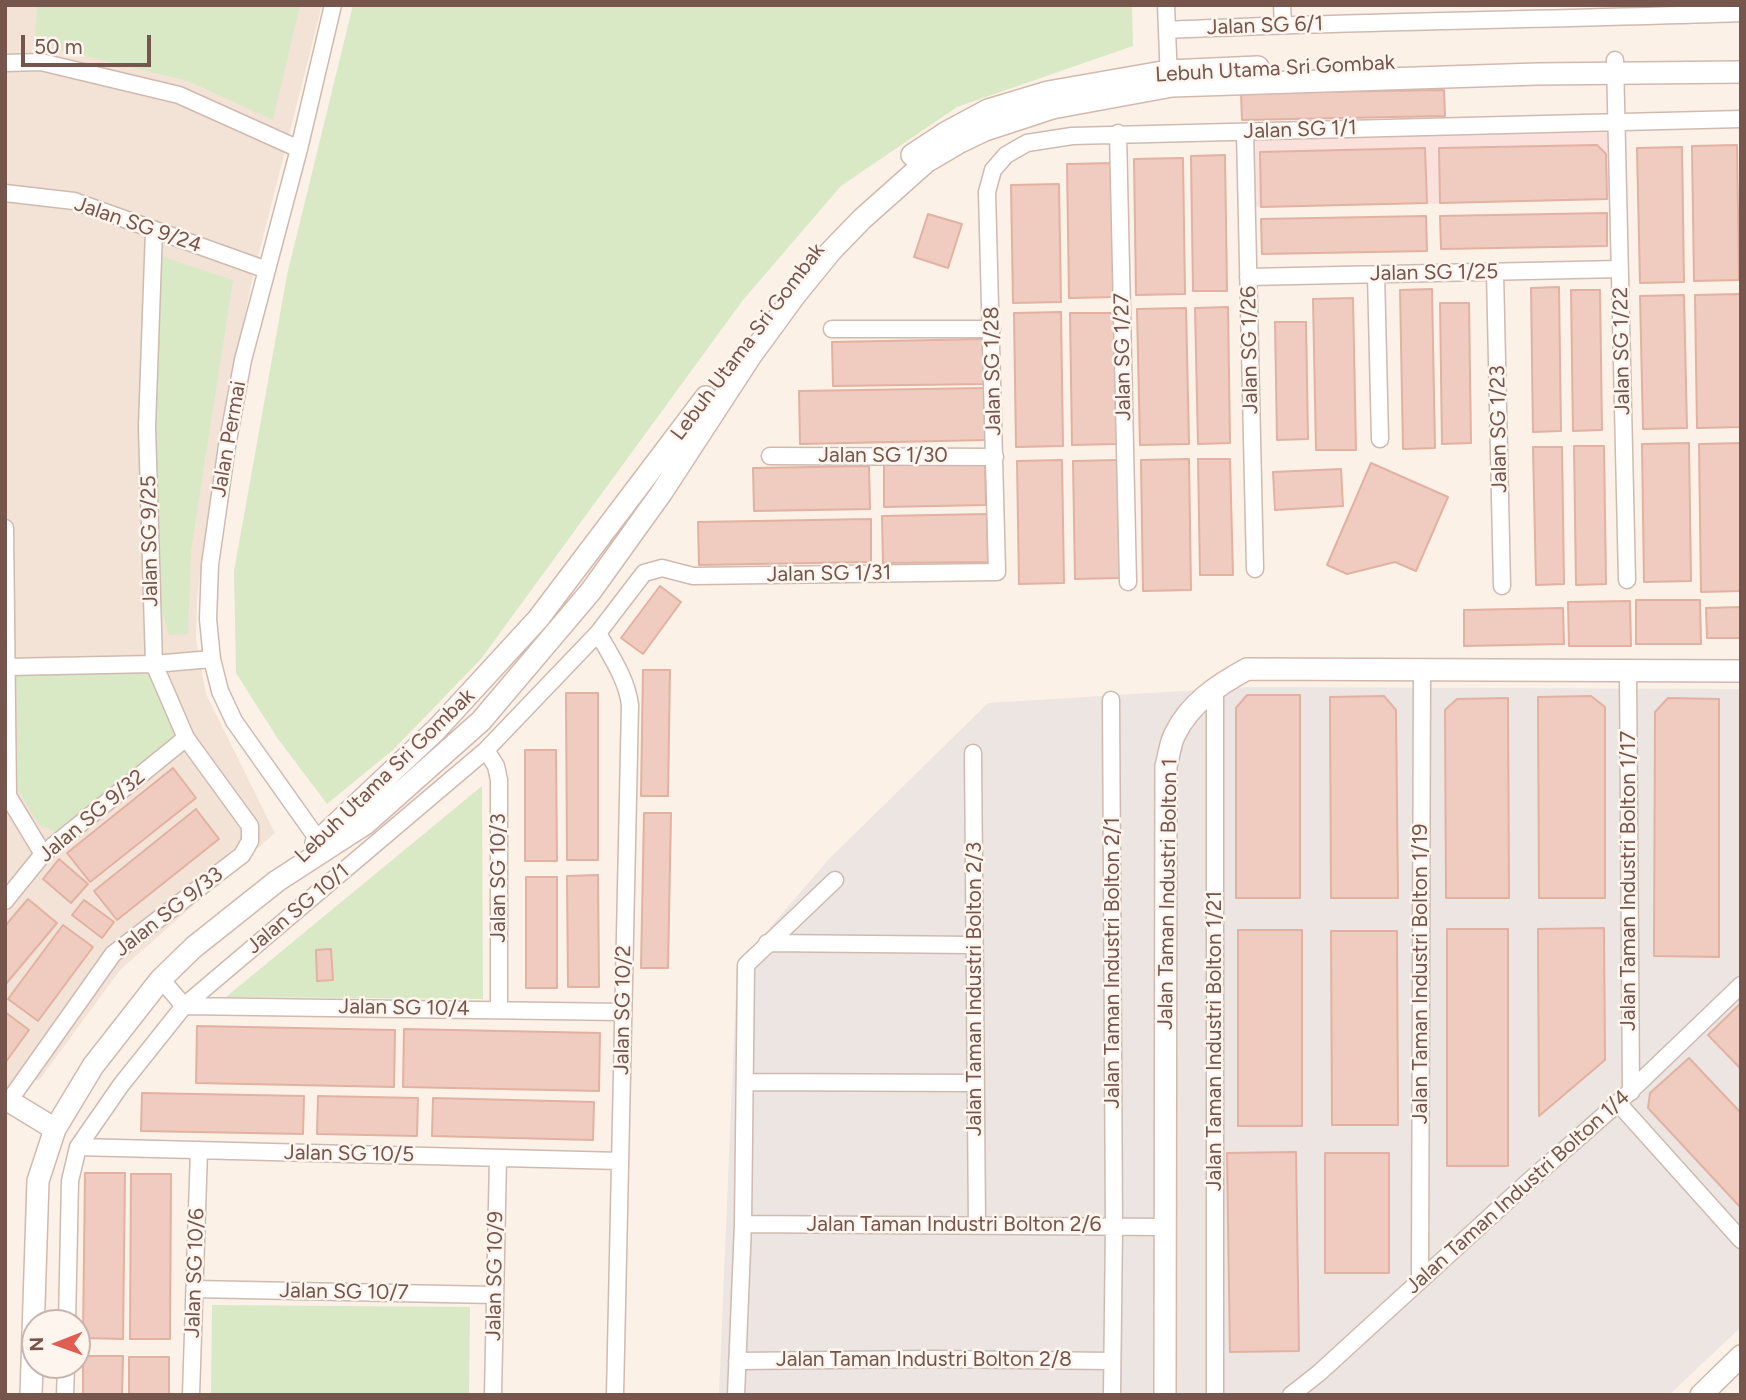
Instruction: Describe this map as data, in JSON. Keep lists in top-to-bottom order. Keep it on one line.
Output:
{"streets":{"street":["Jalan SG 6/1","Lebuh Utama Sri Gombak","Jalan SG 1/1","Jalan SG 9/24","Jalan SG 1/25","Jalan SG 1/26","Jalan SG 1/22","Jalan SG 1/27","Jalan SG 1/28","Jalan SG 1/23","Jalan Permai","Jalan SG 1/30","Jalan SG 9/25","Jalan SG 1/31","Jalan SG 9/32","Jalan SG 10/3","Jalan Taman Industri Bolton 1/17","Jalan Taman Industri Bolton 1","Jalan SG 10/1","Jalan SG 9/33","Jalan Taman Industri Bolton 2/1","Jalan Taman Industri Bolton 1/19","Jalan Taman Industri Bolton 2/3","Jalan SG 10/4","Jalan SG 10/2","Jalan Taman Industri Bolton 1/21","Jalan SG 10/5","Jalan Taman Industri Bolton 1/4","Jalan Taman Industri Bolton 2/6","Jalan SG 10/6","Jalan SG 10/9","Jalan SG 10/7","Jalan Taman Industri Bolton 2/8"]},"crossings":[["Lebuh Utama Sri Gombak","Jalan Permai"],["Lebuh Utama Sri Gombak","Jalan SG 9/33"],["Jalan SG 1/1","Jalan SG 1/26"],["Jalan SG 1/1","Jalan SG 1/22"],["Jalan SG 1/1","Jalan SG 1/27"],["Jalan SG 1/1","Jalan SG 1/28"],["Jalan SG 9/24","Jalan Permai"],["Jalan SG 9/24","Jalan SG 9/25"],["Jalan SG 1/25","Jalan SG 1/26"],["Jalan SG 1/25","Jalan SG 1/22"],["Jalan SG 1/25","Jalan SG 1/23"],["Jalan SG 1/28","Jalan SG 1/30"],["Jalan SG 1/28","Jalan SG 1/31"],["Jalan SG 9/25","Jalan SG 9/32"],["Jalan SG 9/25","Jalan SG 9/33"],["Jalan SG 1/31","Jalan SG 10/1"],["Jalan SG 10/3","Jalan SG 10/1"],["Jalan SG 10/3","Jalan SG 10/4"],["Jalan Taman Industri Bolton 1/17","Jalan Taman Industri Bolton 1"],["Jalan Taman Industri Bolton 1/17","Jalan Taman Industri Bolton 1/4"],["Jalan Taman Industri Bolton 1","Jalan Taman Industri Bolton 1/19"],["Jalan Taman Industri Bolton 1","Jalan Taman Industri Bolton 1/21"],["Jalan Taman Industri Bolton 1","Jalan Taman Industri Bolton 2/6"],["Jalan SG 10/1","Jalan SG 10/4"],["Jalan SG 10/1","Jalan SG 10/2"],["Jalan SG 10/1","Jalan SG 10/5"],["Jalan Taman Industri Bolton 2/1","Jalan Taman Industri Bolton 2/6"],["Jalan Taman Industri Bolton 2/1","Jalan Taman Industri Bolton 2/8"],["Jalan Taman Industri Bolton 1/19","Jalan Taman Industri Bolton 1/4"],["Jalan Taman Industri Bolton 2/3","Jalan Taman Industri Bolton 2/6"],["Jalan SG 10/4","Jalan SG 10/2"],["Jalan SG 10/2","Jalan SG 10/5"],["Jalan SG 10/5","Jalan SG 10/6"],["Jalan SG 10/5","Jalan SG 10/9"],["Jalan SG 10/6","Jalan SG 10/7"],["Jalan SG 10/9","Jalan SG 10/7"]],"scale_bar":"50 m","north":"left"}
